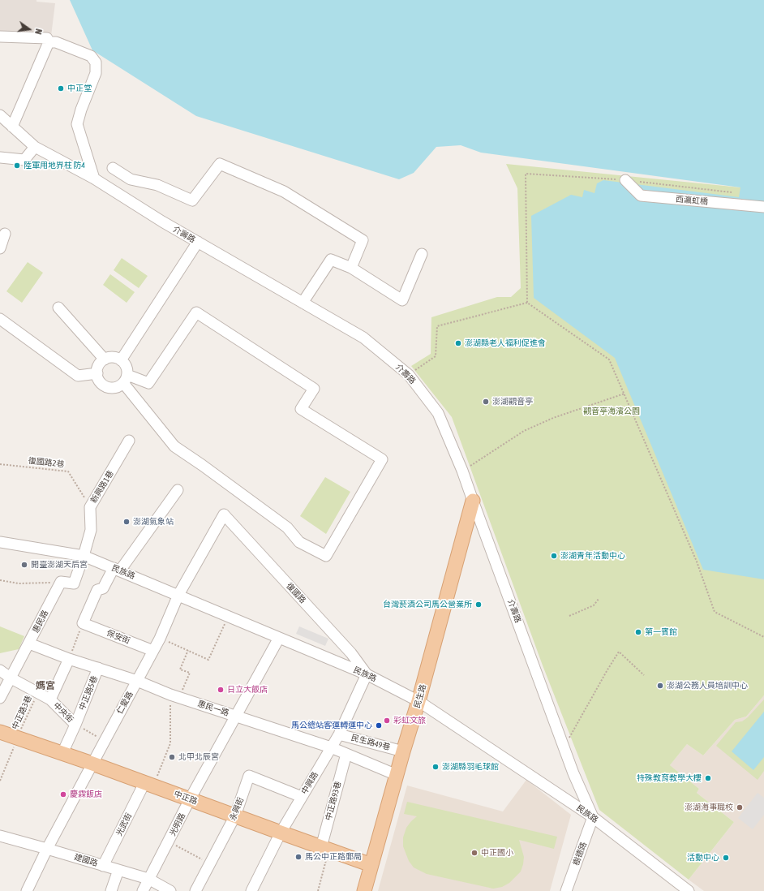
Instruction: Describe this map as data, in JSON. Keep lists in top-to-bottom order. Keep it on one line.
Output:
{"streets":{"main road":["民生路","中正路"],"street":["西瀛虹橋","介壽路","新興路1巷","民族路","復國路","惠民路","保安街","中正路5巷","仁愛路","惠民一路","中央街","民生路49巷","中興路","中正路93巷","永興街","光武街","光明路","樹德路","建國路"],"path":["復國路2巷","中正路3巷"]},"crossings":[["介壽路","民族路"],["介壽路","民生路"],["介壽路","樹德路"],["復國路2巷","新興路1巷"],["新興路1巷","民族路"],["民族路","復國路"],["民族路","民生路"],["民族路","仁愛路"],["民族路","中興路"],["民族路","光明路"],["民族路","樹德路"],["復國路","仁愛路"],["復國路","中興路"],["惠民路","惠民一路"],["惠民路","中央街"],["保安街","仁愛路"],["中正路5巷","惠民一路"],["中正路5巷","中央街"],["中正路5巷","中正路"],["民生路","惠民一路"],["民生路","民生路49巷"],["民生路","中正路"],["仁愛路","惠民一路"],["仁愛路","中正路"],["仁愛路","建國路"],["惠民一路","中興路"],["惠民一路","中正路93巷"],["惠民一路","光明路"],["中正路3巷","中央街"],["中正路3巷","中正路"],["民生路49巷","中興路"],["中興路","中正路"],["中興路","永興街"],["中正路","中正路93巷"],["中正路","永興街"],["中正路","光武街"],["中正路","光明路"],["光武街","建國路"],["光明路","建國路"]],"districts":["媽宮"],"parks":["觀音亭海濱公園"],"places":["中正堂","陸軍用地界柱 防4","澎湖縣老人福利促進會","澎湖觀音亭","澎湖氣象站","澎湖青年活動中心","開臺澎湖天后宮","台灣菸酒公司馬公營業所","第一賓館","澎湖公務人員培訓中心","日立大飯店","彩虹文旅","馬公總站客運轉運中心","北甲北辰宮","澎湖縣羽毛球館","特殊教育教學大樓","慶霖飯店","澎湖海事職校","中正國小","馬公中正路郵局","活動中心"],"north":"right"}
